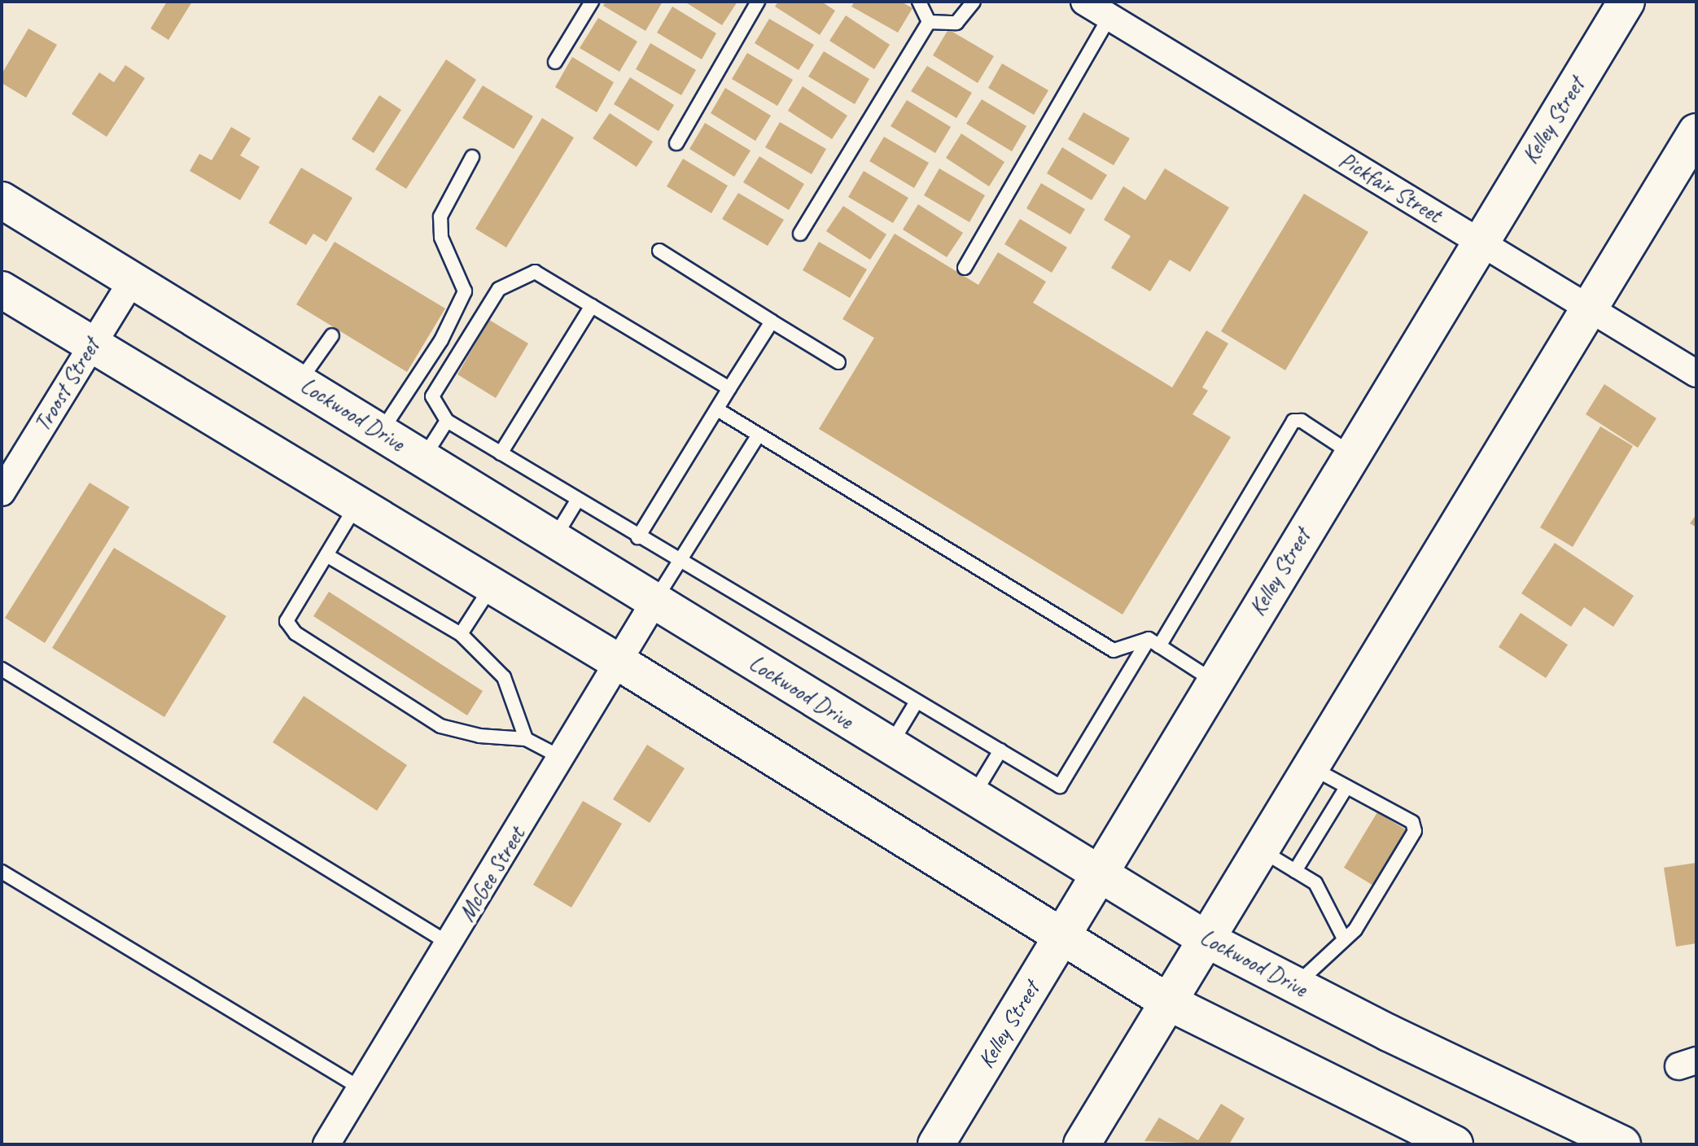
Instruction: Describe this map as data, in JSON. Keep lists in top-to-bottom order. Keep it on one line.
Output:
{"streets":{"main road":["Kelley Street","Lockwood Drive"],"street":["Pickfair Street","Troost Street","McGee Street"]},"crossings":[["Kelley Street","Pickfair Street"],["Kelley Street","Lockwood Drive"],["Troost Street","Lockwood Drive"],["Lockwood Drive","McGee Street"]]}
